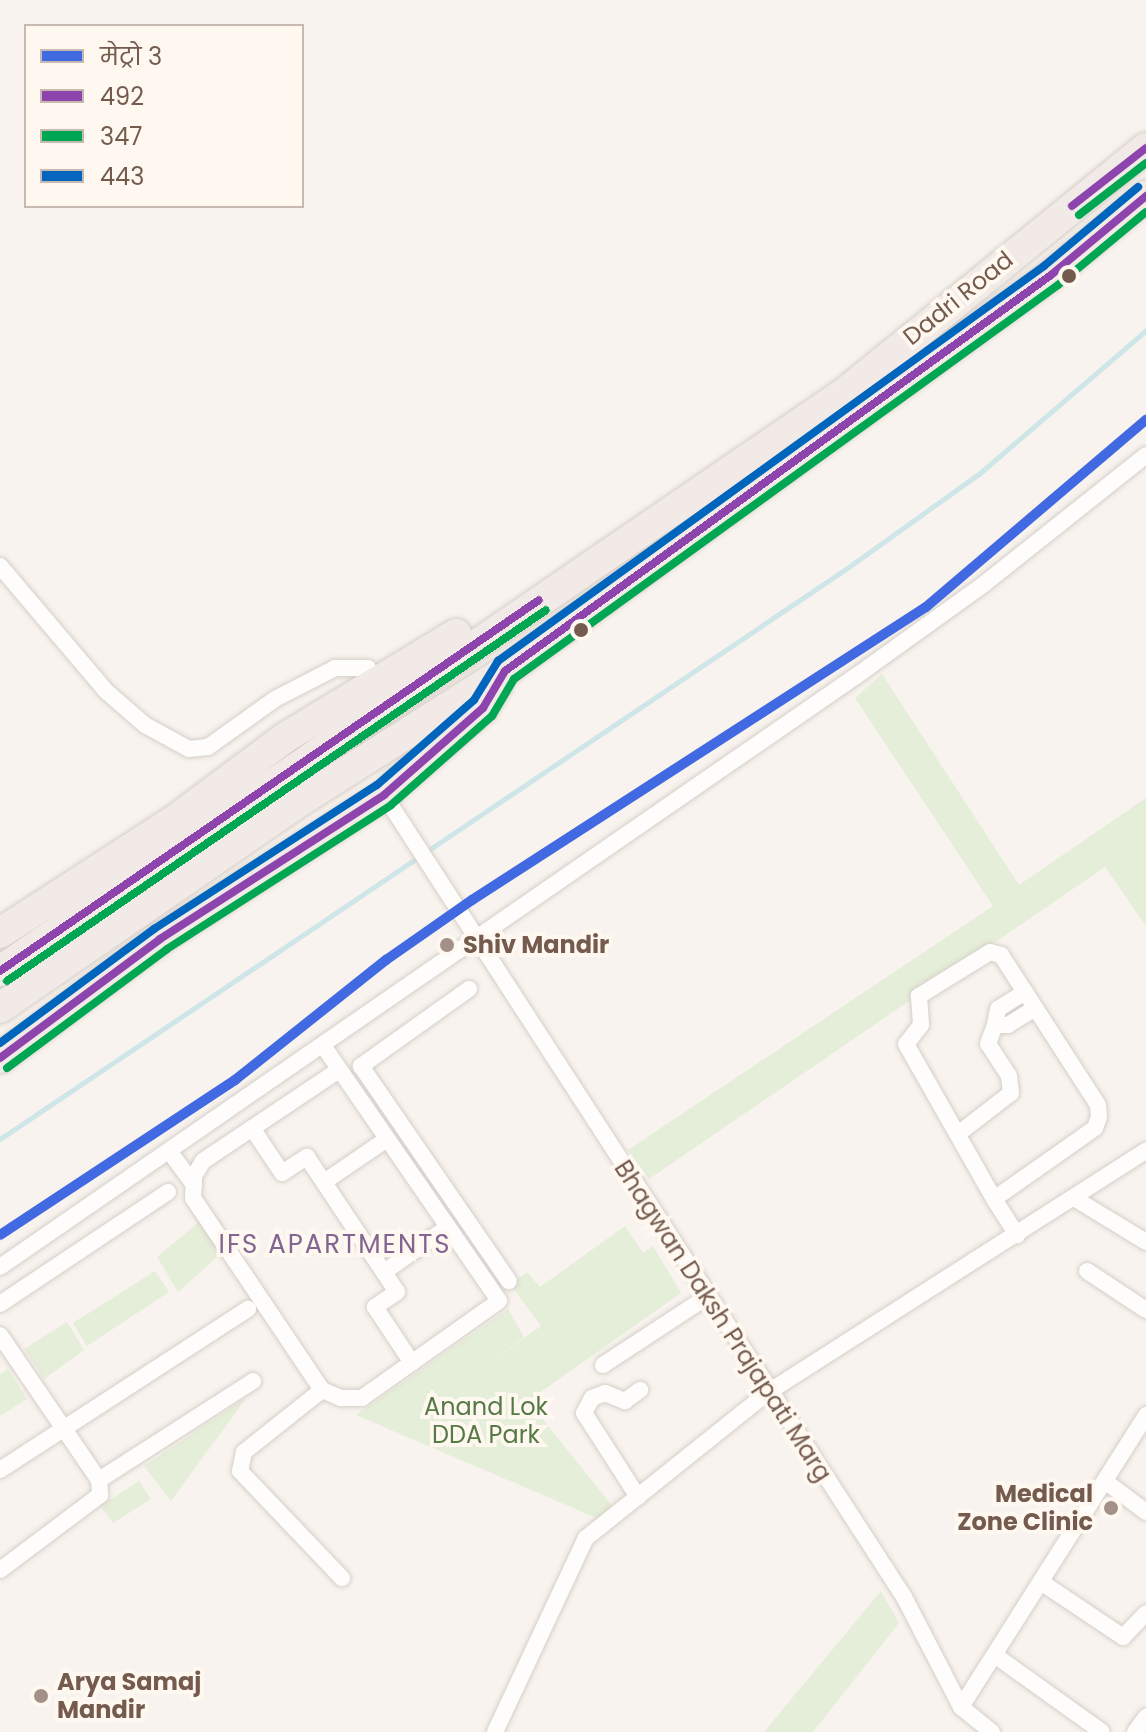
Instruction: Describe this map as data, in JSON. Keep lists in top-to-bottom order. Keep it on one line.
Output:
{"streets":{"highway":["Dadri Road"],"street":["Bhagwan Daksh Prajapati Marg"]},"districts":["IFS APARTMENTS"],"parks":["Anand Lok DDA Park"],"places":["Shiv Mandir","Medical Zone Clinic","Arya Samaj Mandir"],"lines":["transit line 492","transit line 347","transit line 443","metro line 3"],"legend":["मेट्रो 3","492","347","443"]}
